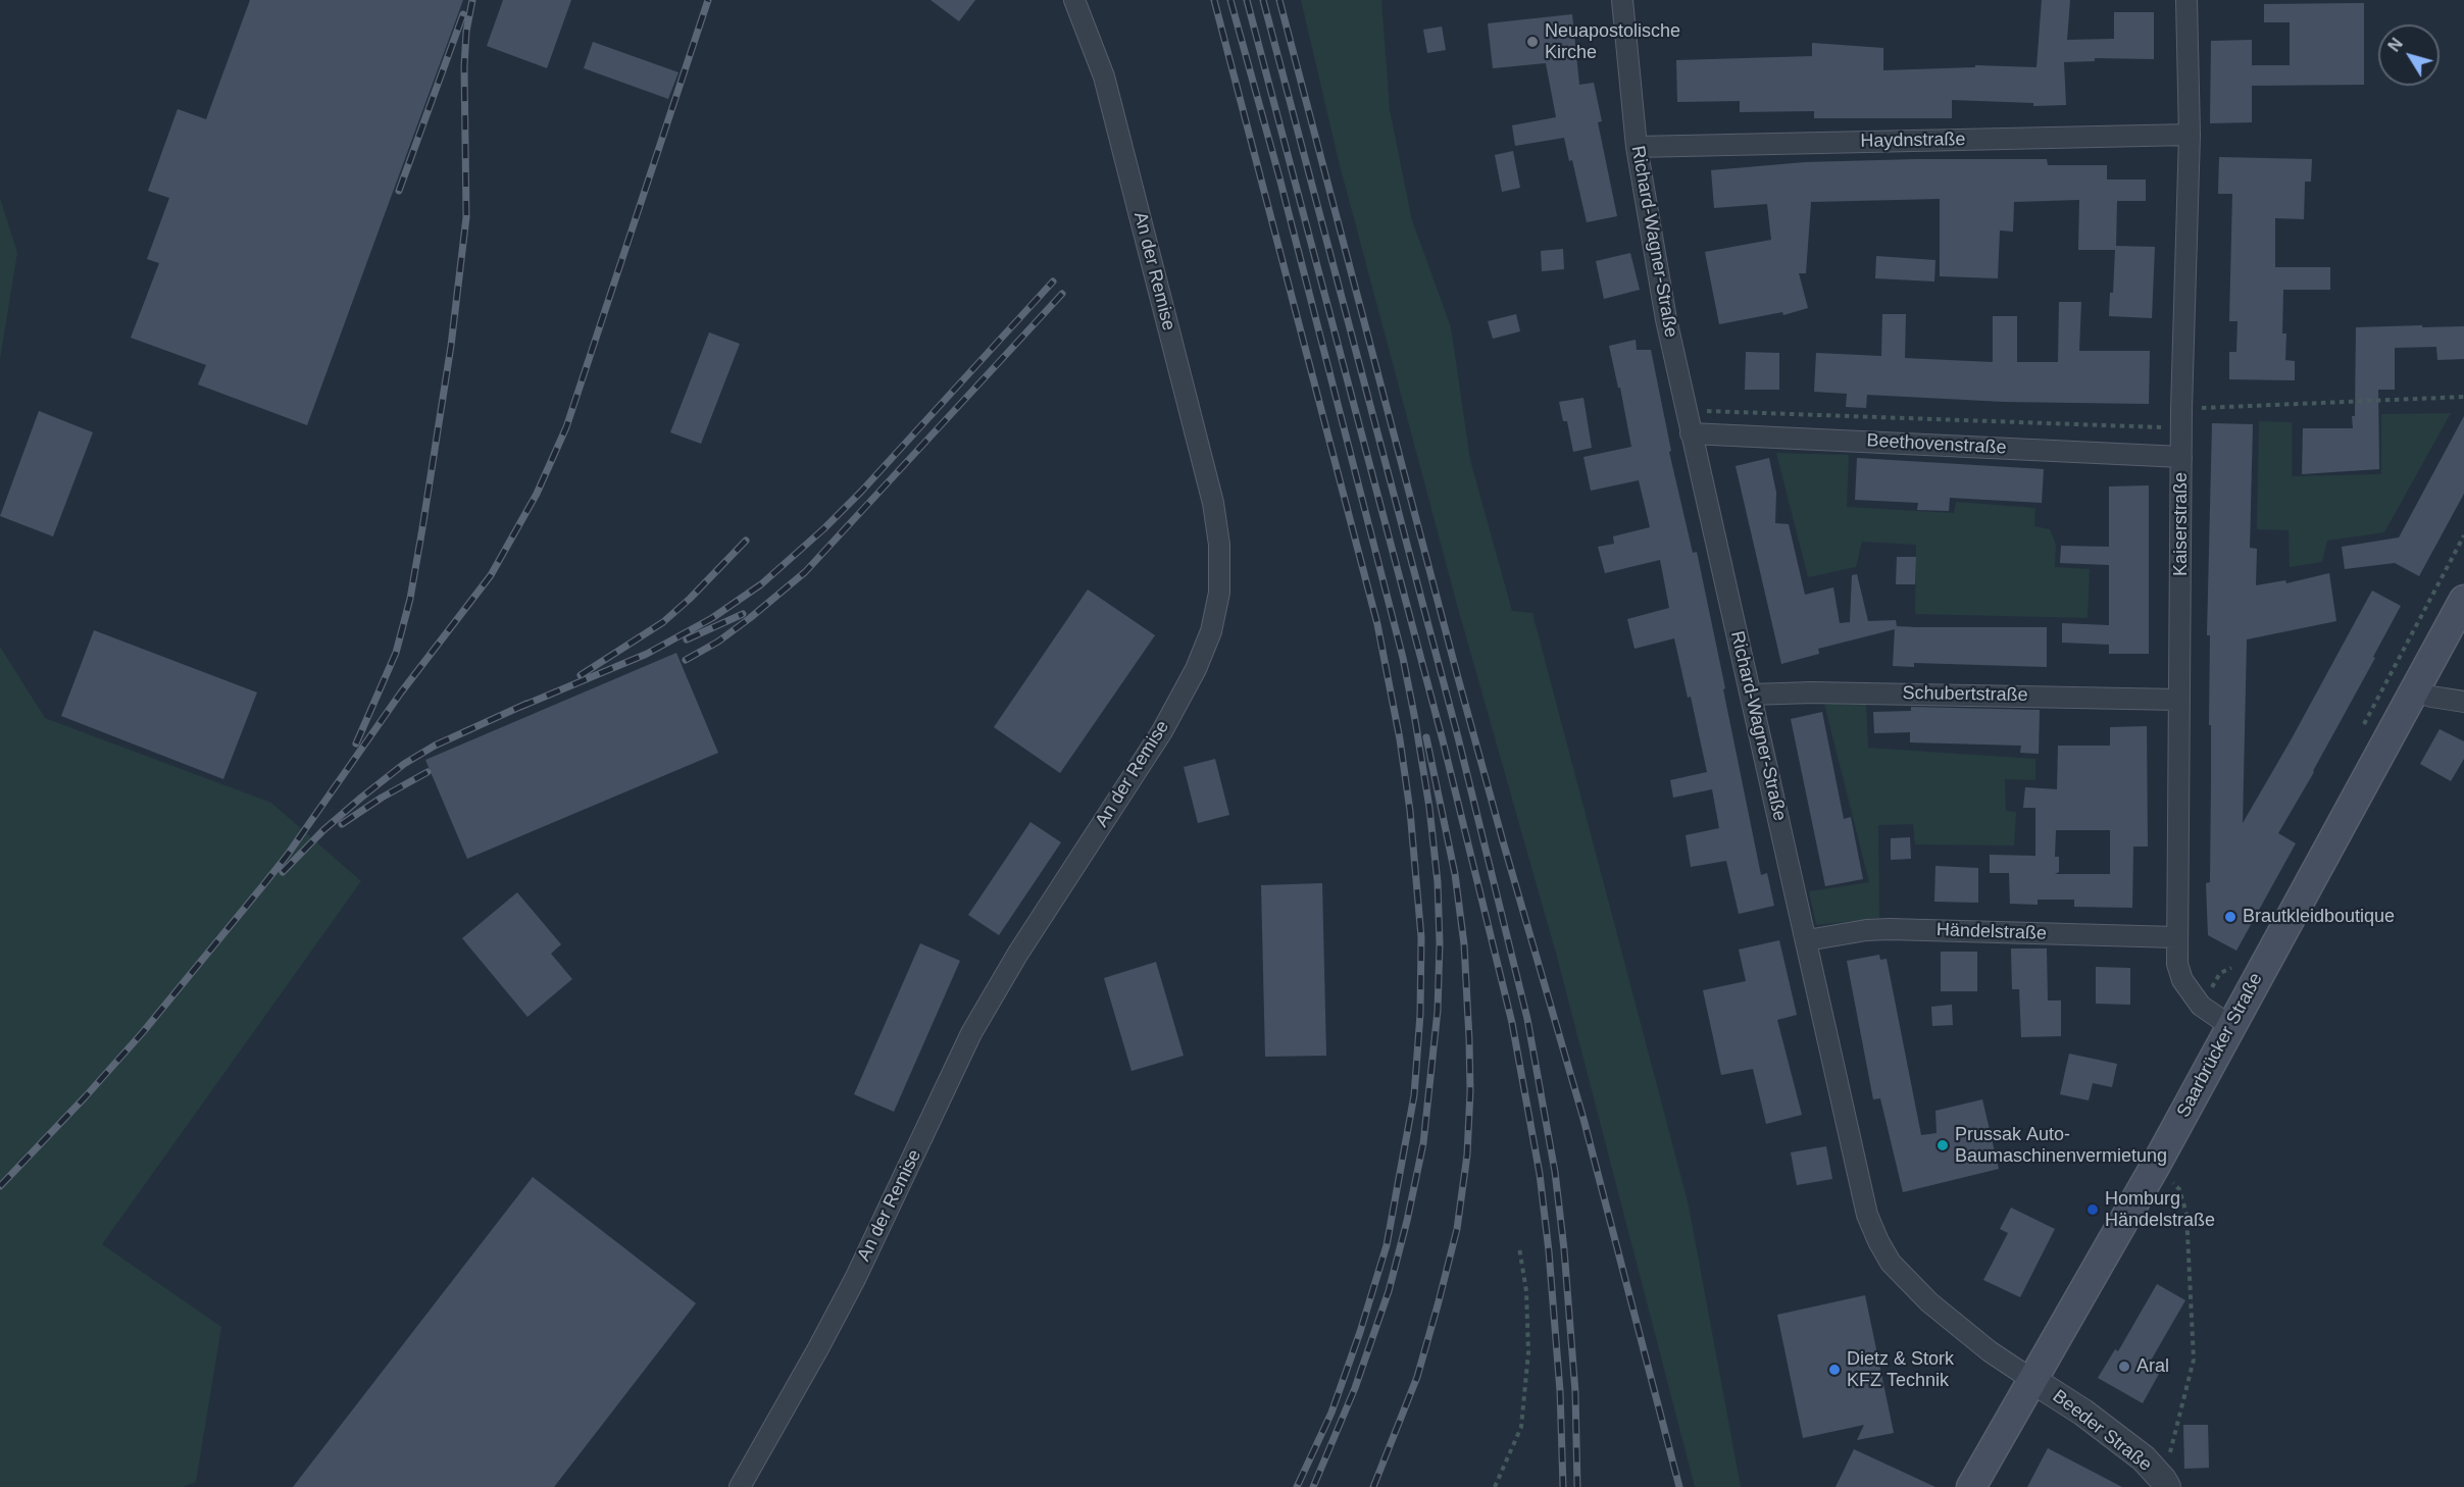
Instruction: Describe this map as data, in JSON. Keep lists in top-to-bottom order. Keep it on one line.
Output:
{"streets":{"main road":["Saarbrücker Straße"],"street":["Haydnstraße","Richard-Wagner-Straße","An der Remise","Beethovenstraße","Kaiserstraße","Schubertstraße","Händelstraße","Beeder Straße"]},"crossings":[["Haydnstraße","Richard-Wagner-Straße"],["Haydnstraße","Kaiserstraße"],["Richard-Wagner-Straße","Beethovenstraße"],["Richard-Wagner-Straße","Schubertstraße"],["Richard-Wagner-Straße","Händelstraße"],["Richard-Wagner-Straße","Saarbrücker Straße"],["Richard-Wagner-Straße","Beeder Straße"],["Beethovenstraße","Kaiserstraße"],["Kaiserstraße","Schubertstraße"],["Kaiserstraße","Händelstraße"],["Kaiserstraße","Saarbrücker Straße"],["Saarbrücker Straße","Beeder Straße"]],"places":["Neuapostolische Kirche","Brautkleidboutique","Prussak Auto- Baumaschinenvermietung","Homburg Händelstraße","Aral","Dietz & Stork KFZ Technik"],"north":"top left"}
